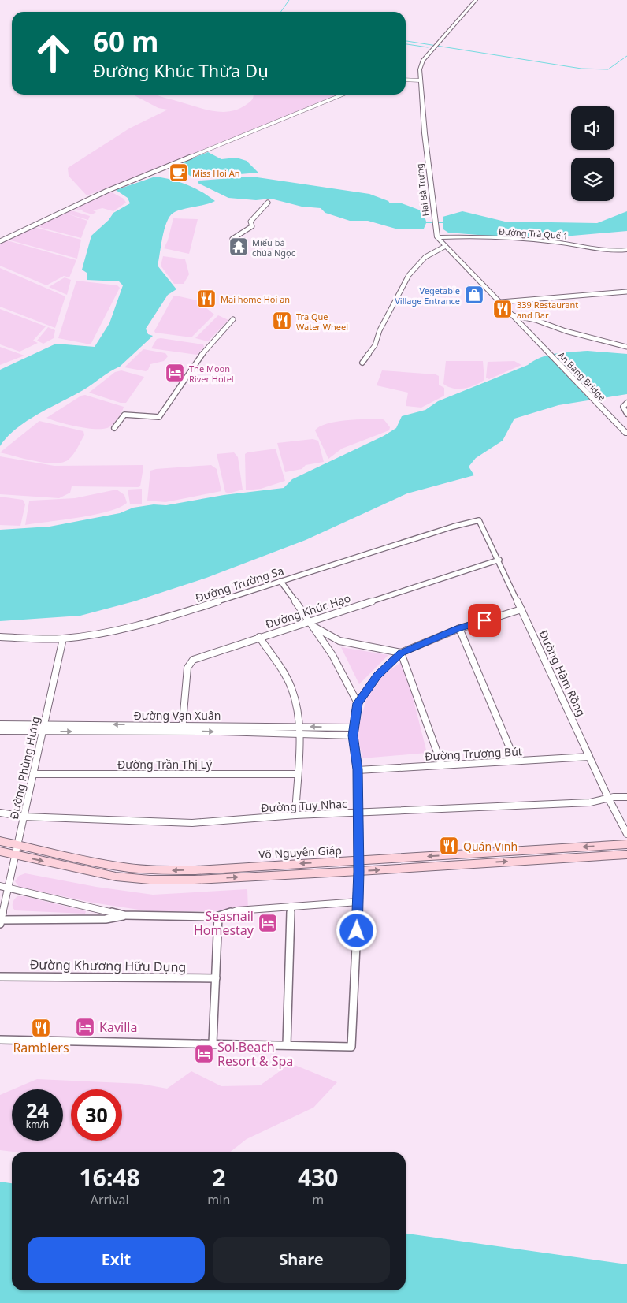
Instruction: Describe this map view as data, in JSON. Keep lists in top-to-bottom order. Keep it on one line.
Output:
{"streets":{"main road":["Võ Nguyên Giáp"],"street":["Hai Bà Trưng","Đường Trà Quế 1","An Bang Bridge","Đường Trường Sa","Đường Khúc Hạo","Đường Hàm Rồng","Đường Vạn Xuân","Đường Trương Bút","Đường Trần Thị Lý","Đường Phùng Hưng","Đường Tuy Nhạc","Đường Khương Hữu Dụng"]},"crossings":[["Hai Bà Trưng","Đường Trà Quế 1"],["Đường Trường Sa","Đường Hàm Rồng"],["Đường Trường Sa","Đường Phùng Hưng"],["Đường Khúc Hạo","Đường Hàm Rồng"],["Đường Khúc Hạo","Đường Vạn Xuân"],["Đường Hàm Rồng","Đường Trương Bút"],["Đường Hàm Rồng","Đường Tuy Nhạc"],["Đường Vạn Xuân","Đường Phùng Hưng"],["Đường Trần Thị Lý","Đường Phùng Hưng"],["Đường Phùng Hưng","Đường Tuy Nhạc"],["Đường Phùng Hưng","Võ Nguyên Giáp"]],"places":{"cafe":["Miss Hoi An"],"temple":["Miếu bà chúa Ngọc"],"shop":["Vegetable Village Entrance"],"restaurant":["Mai home Hoi an","339 Restaurant and Bar","Tra Que Water Wheel","Quán Vĩnh","Ramblers"],"hotel":["The Moon River Hotel","Seasnail Homestay","Kavilla","Sol Beach Resort & Spa"]},"page":{"turn":["60 m","Đường Khúc Thừa Dụ"],"speed":"24 km/h","limit":"30","eta":["16:48","Arrival","2","min","430","m"],"buttons":["Exit","Share"]}}
